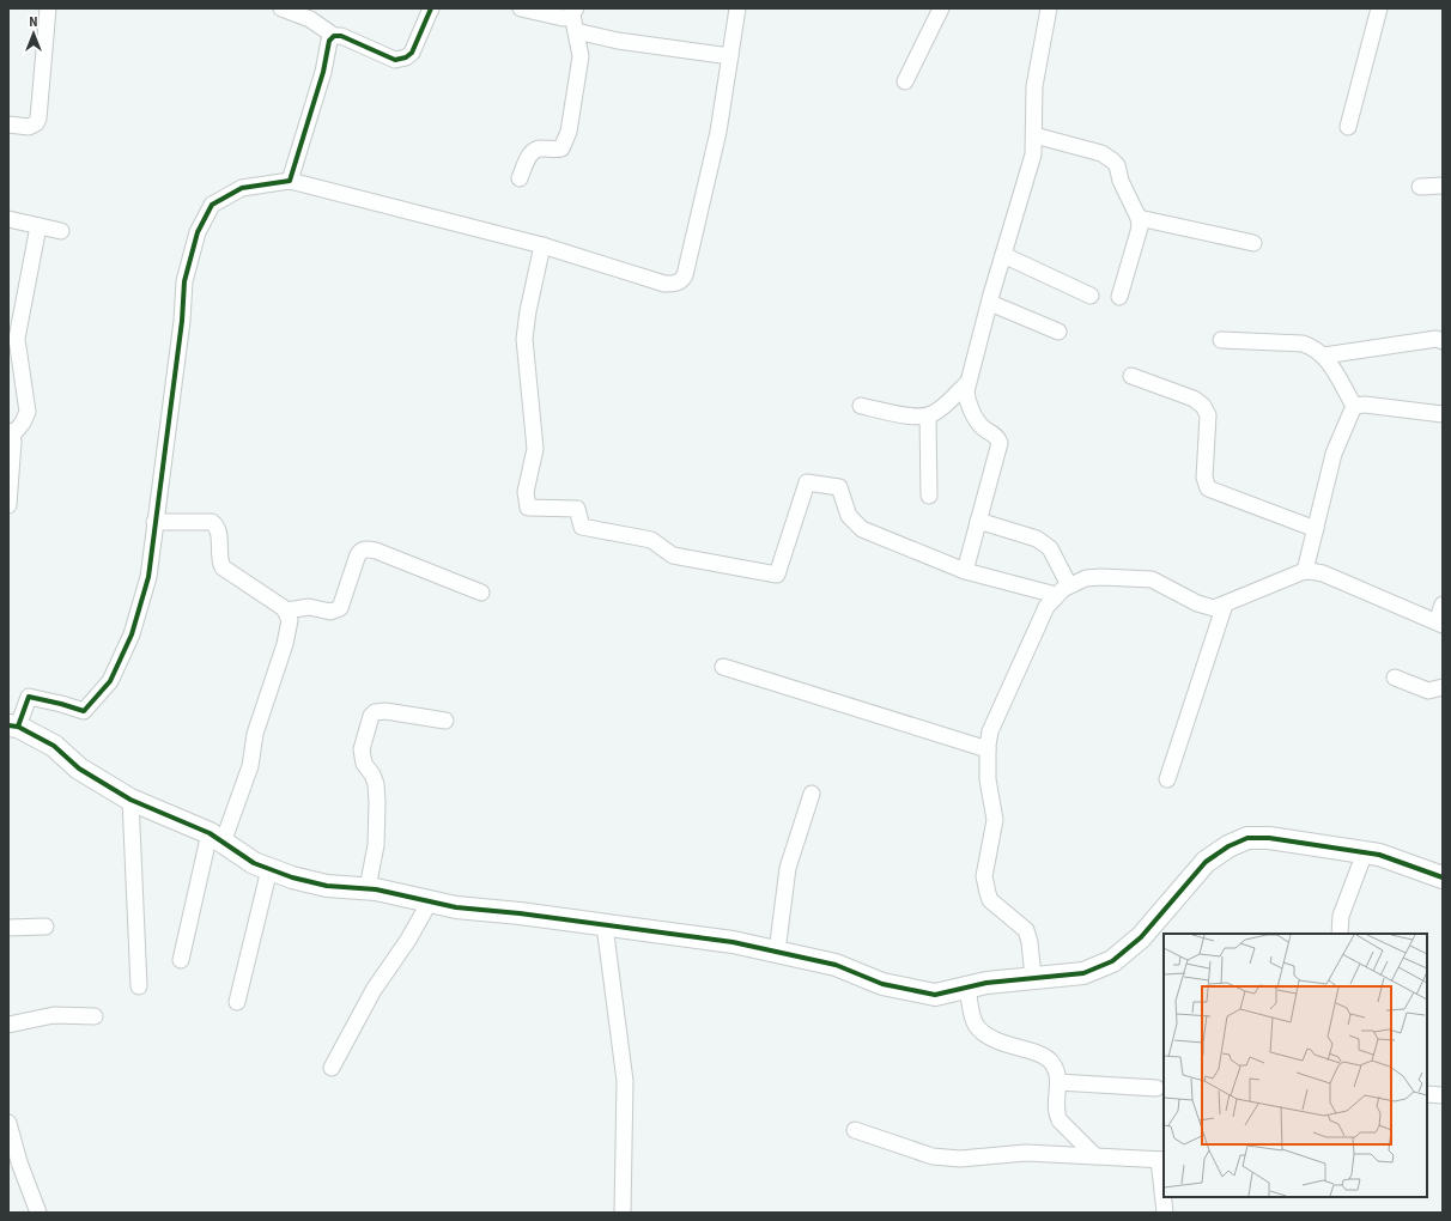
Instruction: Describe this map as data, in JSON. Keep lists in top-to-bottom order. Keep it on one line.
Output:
{"north":"top"}
